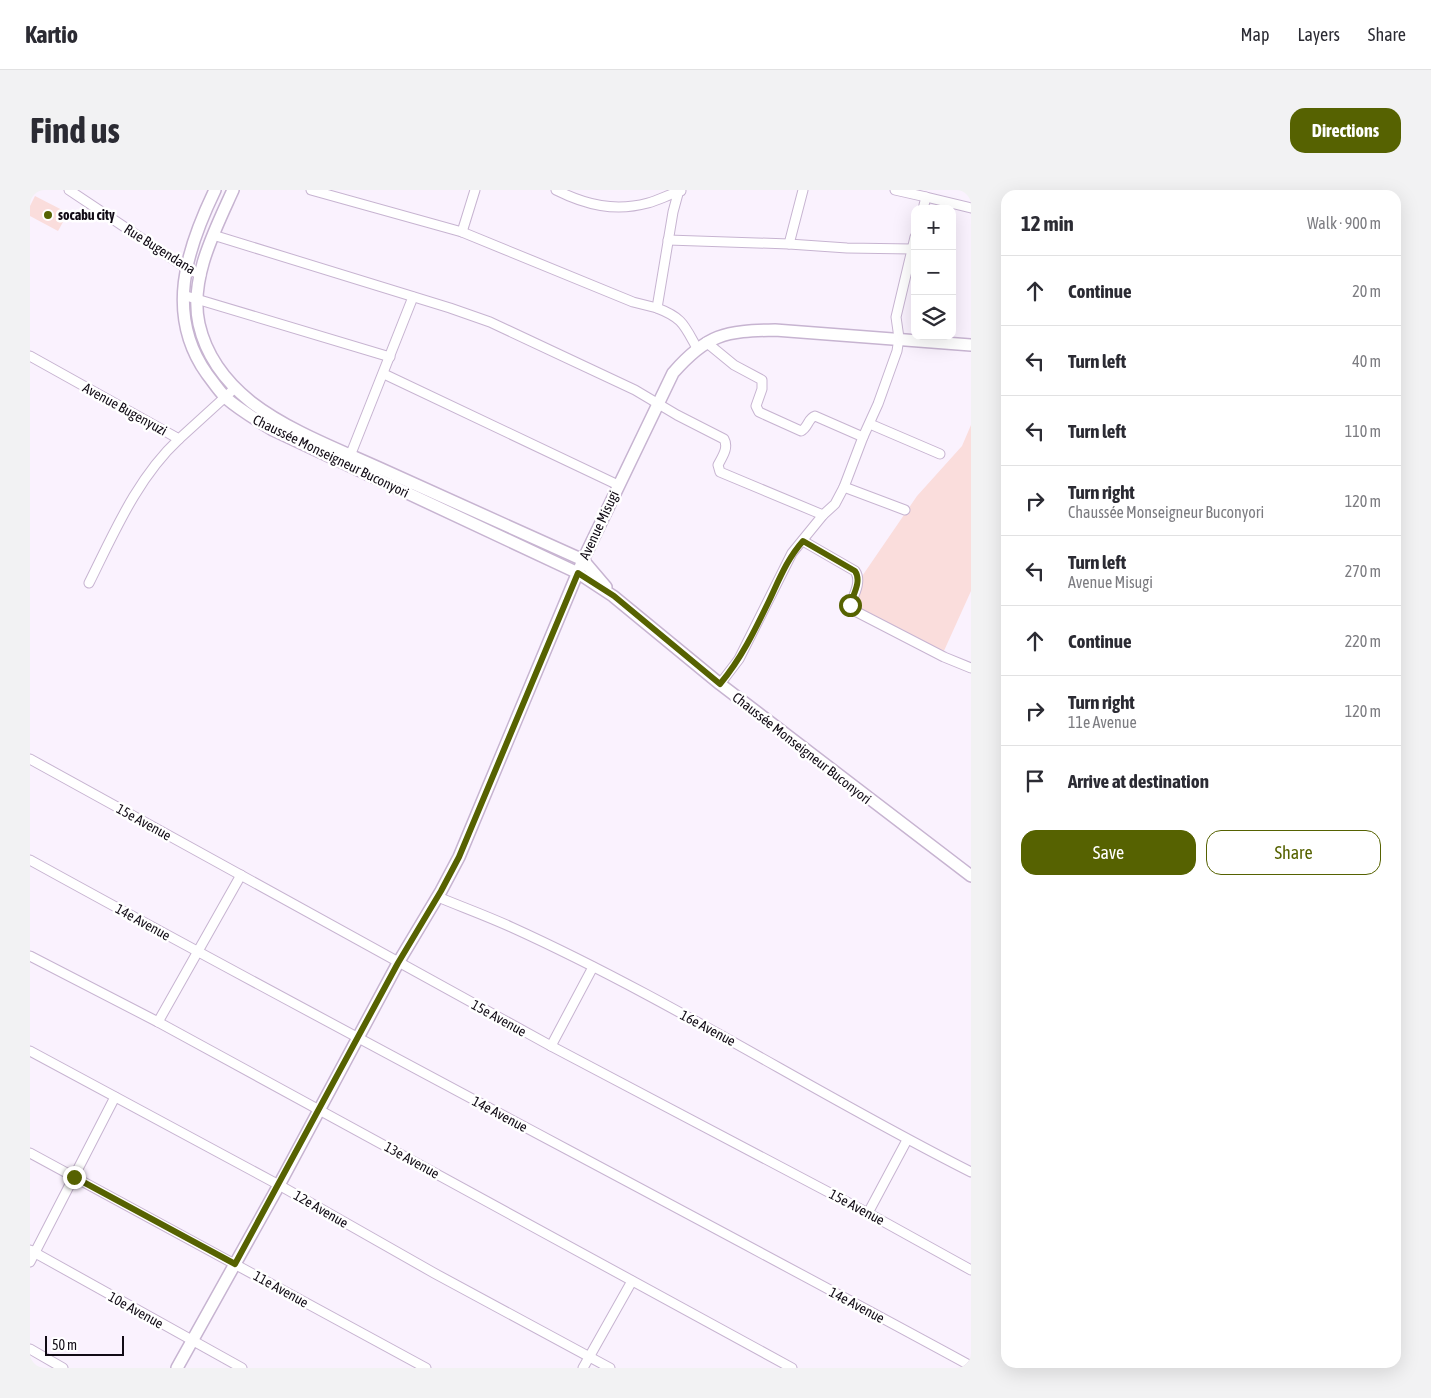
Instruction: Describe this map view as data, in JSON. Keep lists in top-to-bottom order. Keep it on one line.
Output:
{"streets":{"street":["Rue Bugendana","Avenue Bugenyuzi","Chaussée Monseigneur Buconyori","Avenue Misugi","15e Avenue","14e Avenue","16e Avenue","13e Avenue","12e Avenue","11e Avenue","10e Avenue"]},"crossings":[["Rue Bugendana","Chaussée Monseigneur Buconyori"],["Avenue Bugenyuzi","Chaussée Monseigneur Buconyori"],["Chaussée Monseigneur Buconyori","Avenue Misugi"],["Avenue Misugi","15e Avenue"],["Avenue Misugi","14e Avenue"],["Avenue Misugi","16e Avenue"],["Avenue Misugi","13e Avenue"],["Avenue Misugi","12e Avenue"],["Avenue Misugi","11e Avenue"],["Avenue Misugi","10e Avenue"]],"places":["socabu city"],"scale_bar":"50 m","page":{"header":"Kartio","nav":["Map","Layers","Share"],"buttons":["Directions",["Save","Share"]],"title":"Find us","heading":["12 min","Walk · 900 m"],"map_buttons":["+","−"],"list":[["Continue","20 m"],["Turn left","40 m"],["Turn left","110 m"],["Turn right","Chaussée Monseigneur Buconyori","120 m"],["Turn left","Avenue Misugi","270 m"],["Continue","220 m"],["Turn right","11e Avenue","120 m"],"Arrive at destination"],"scale":"50 m"}}
